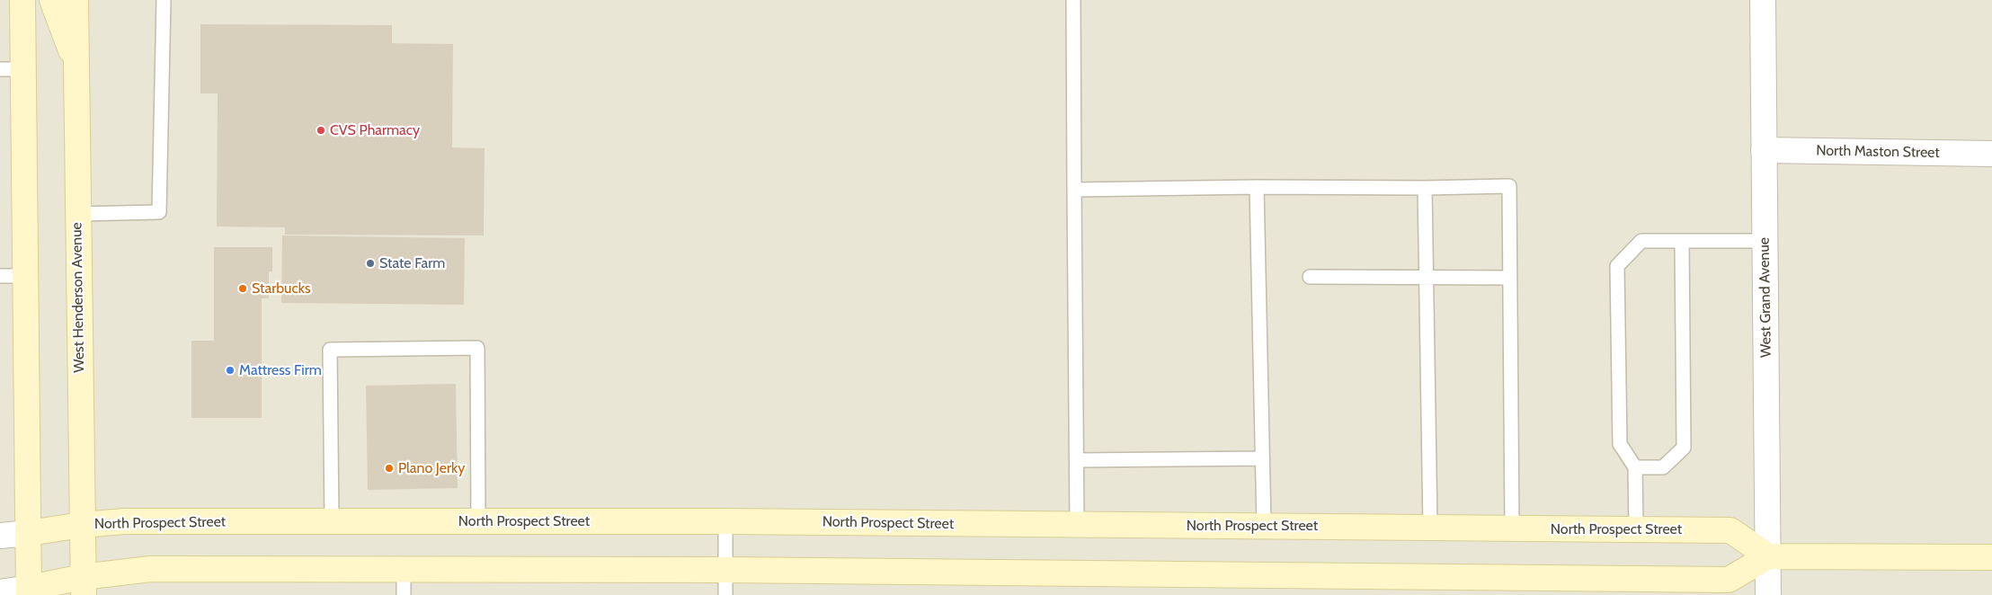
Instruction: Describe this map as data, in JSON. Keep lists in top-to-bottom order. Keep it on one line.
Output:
{"streets":{"main road":["West Henderson Avenue","North Prospect Street"],"street":["North Maston Street","West Grand Avenue"]},"crossings":[["North Maston Street","West Grand Avenue"],["West Henderson Avenue","North Prospect Street"],["West Grand Avenue","North Prospect Street"]],"places":["CVS Pharmacy","State Farm","Starbucks","Mattress Firm","Plano Jerky"]}
